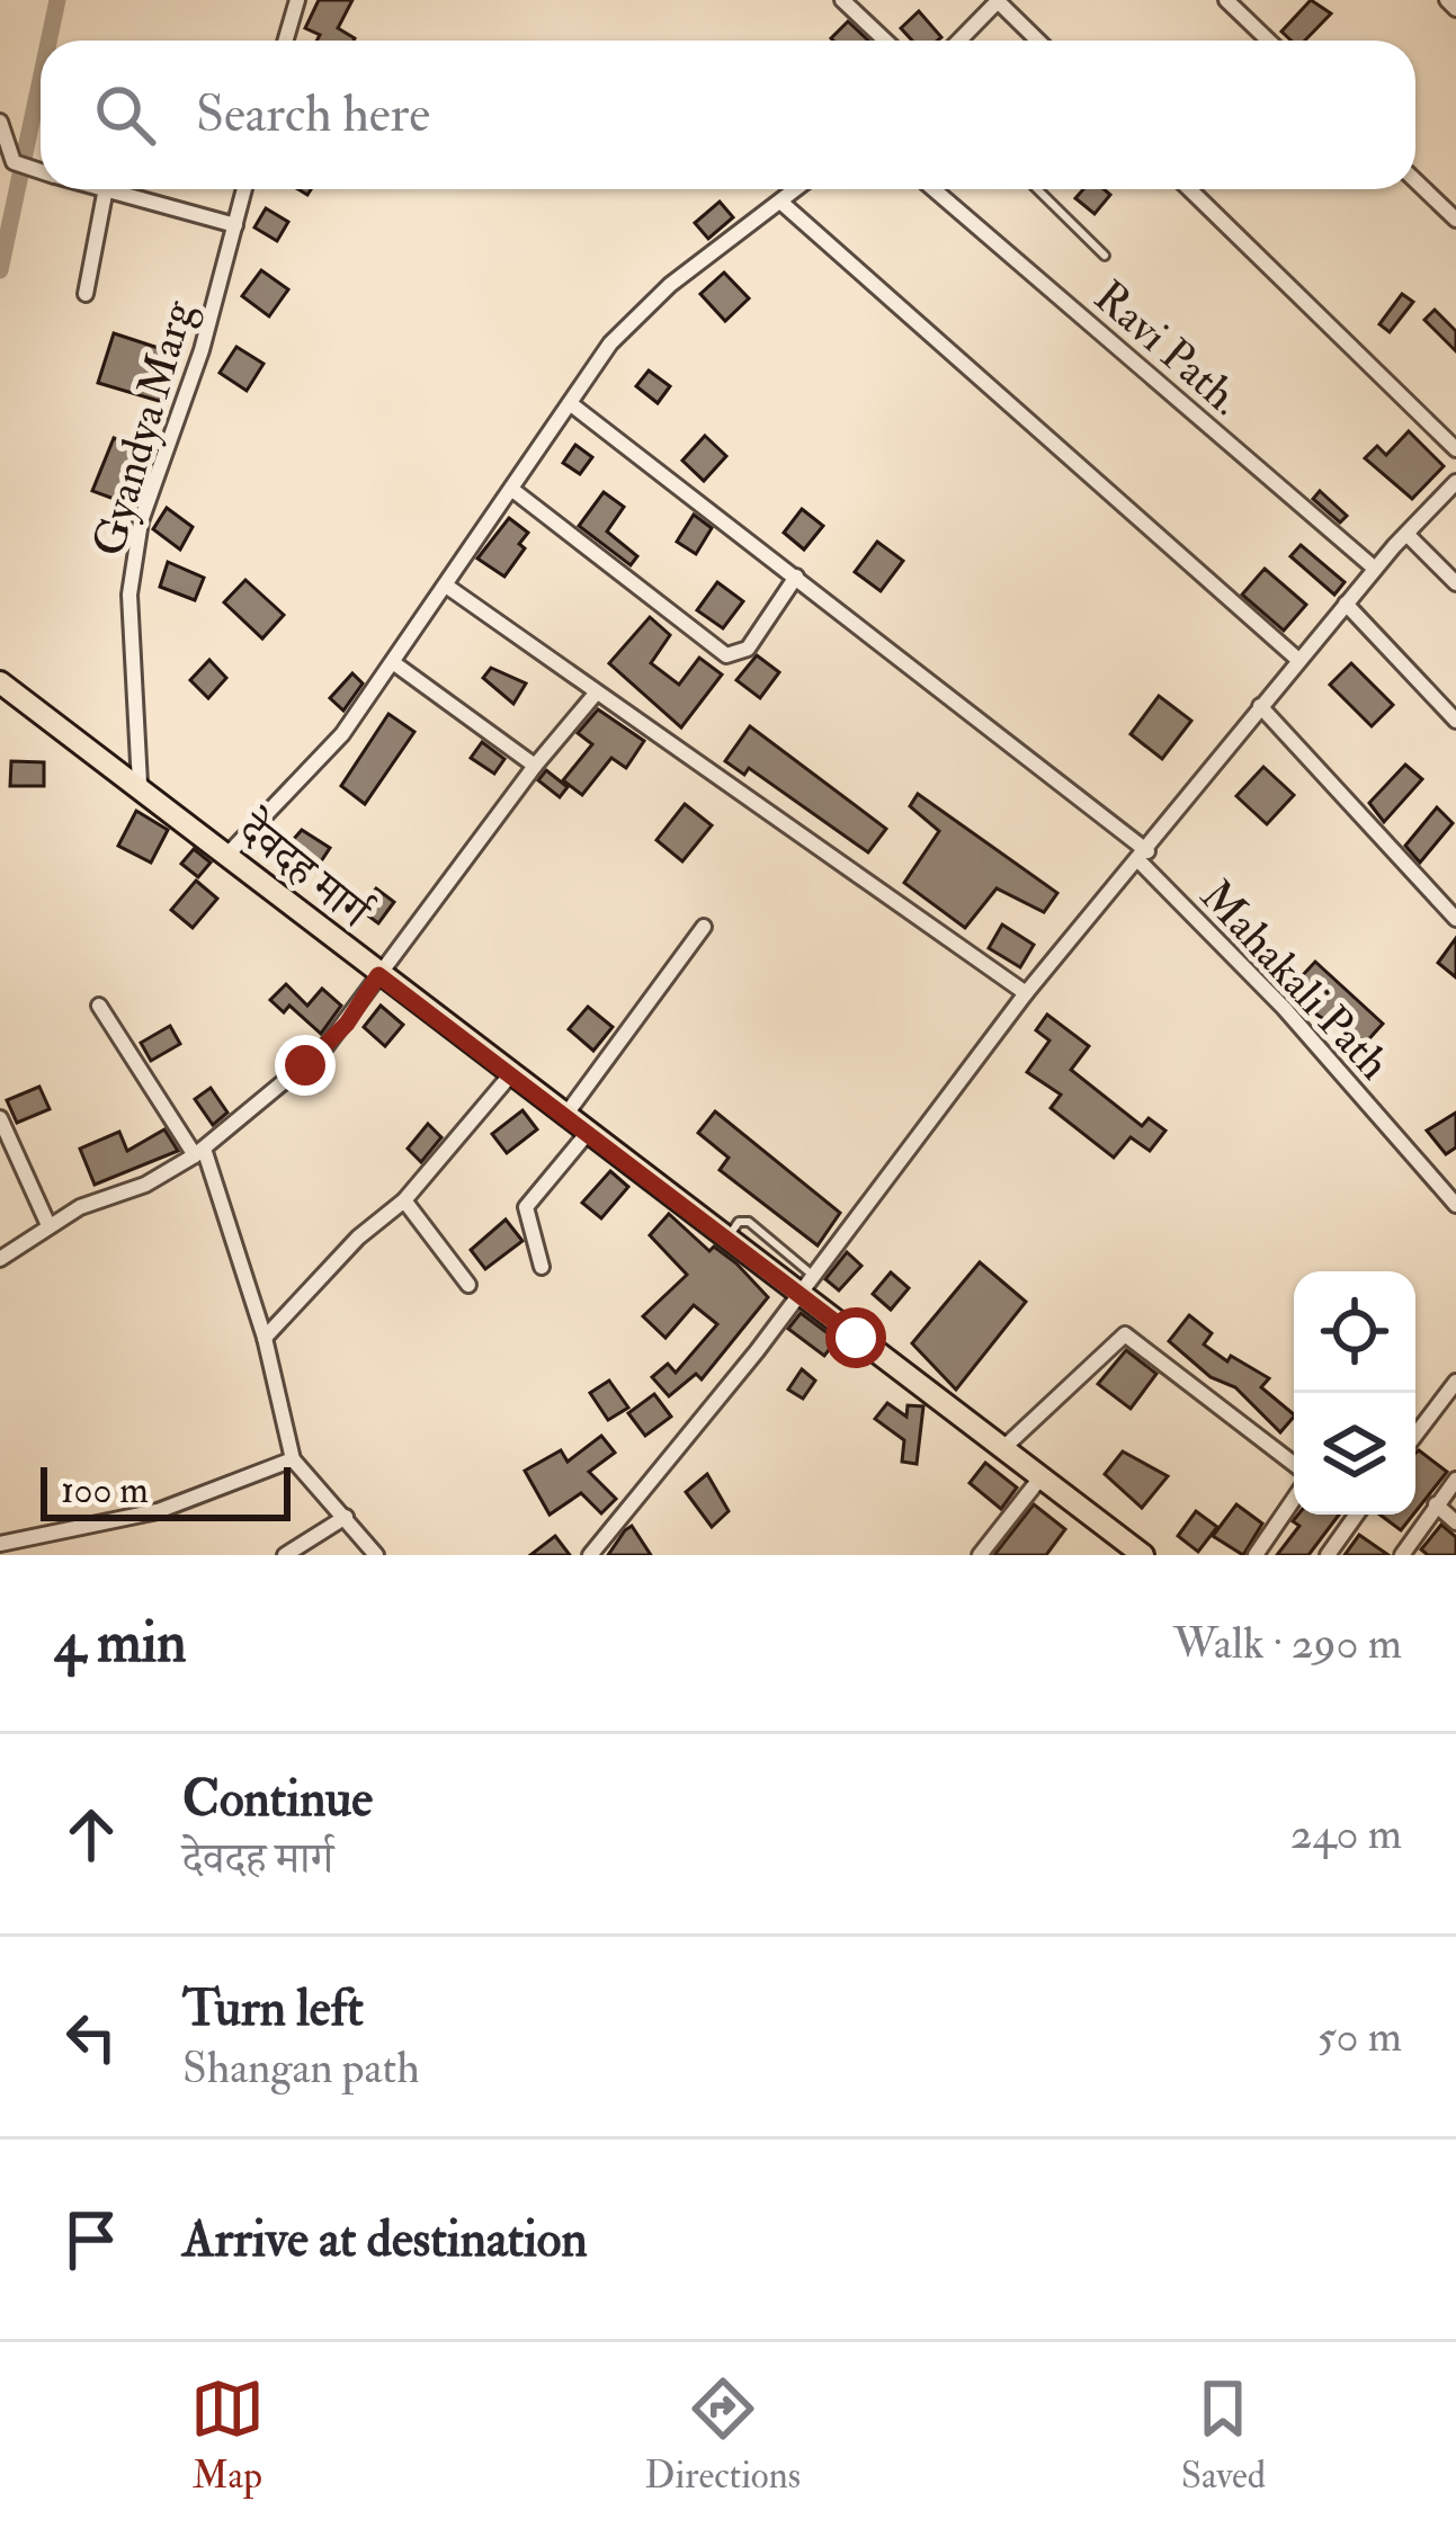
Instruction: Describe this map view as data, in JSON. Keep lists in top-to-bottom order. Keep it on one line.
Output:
{"streets":{"main road":["देवदह मार्ग"],"street":["Ravi Path.","Gyandya Marg","Mahakali Path"]},"crossings":[["Gyandya Marg","देवदह मार्ग"]],"scale_bar":"100 m","page":{"search":"Search here","scale":"100 m","heading":["4 min","Walk · 290 m"],"list":[["Continue","देवदह मार्ग","240 m"],["Turn left","Shangan path","50 m"],"Arrive at destination"],"nav":["Map","Directions","Saved"]}}
